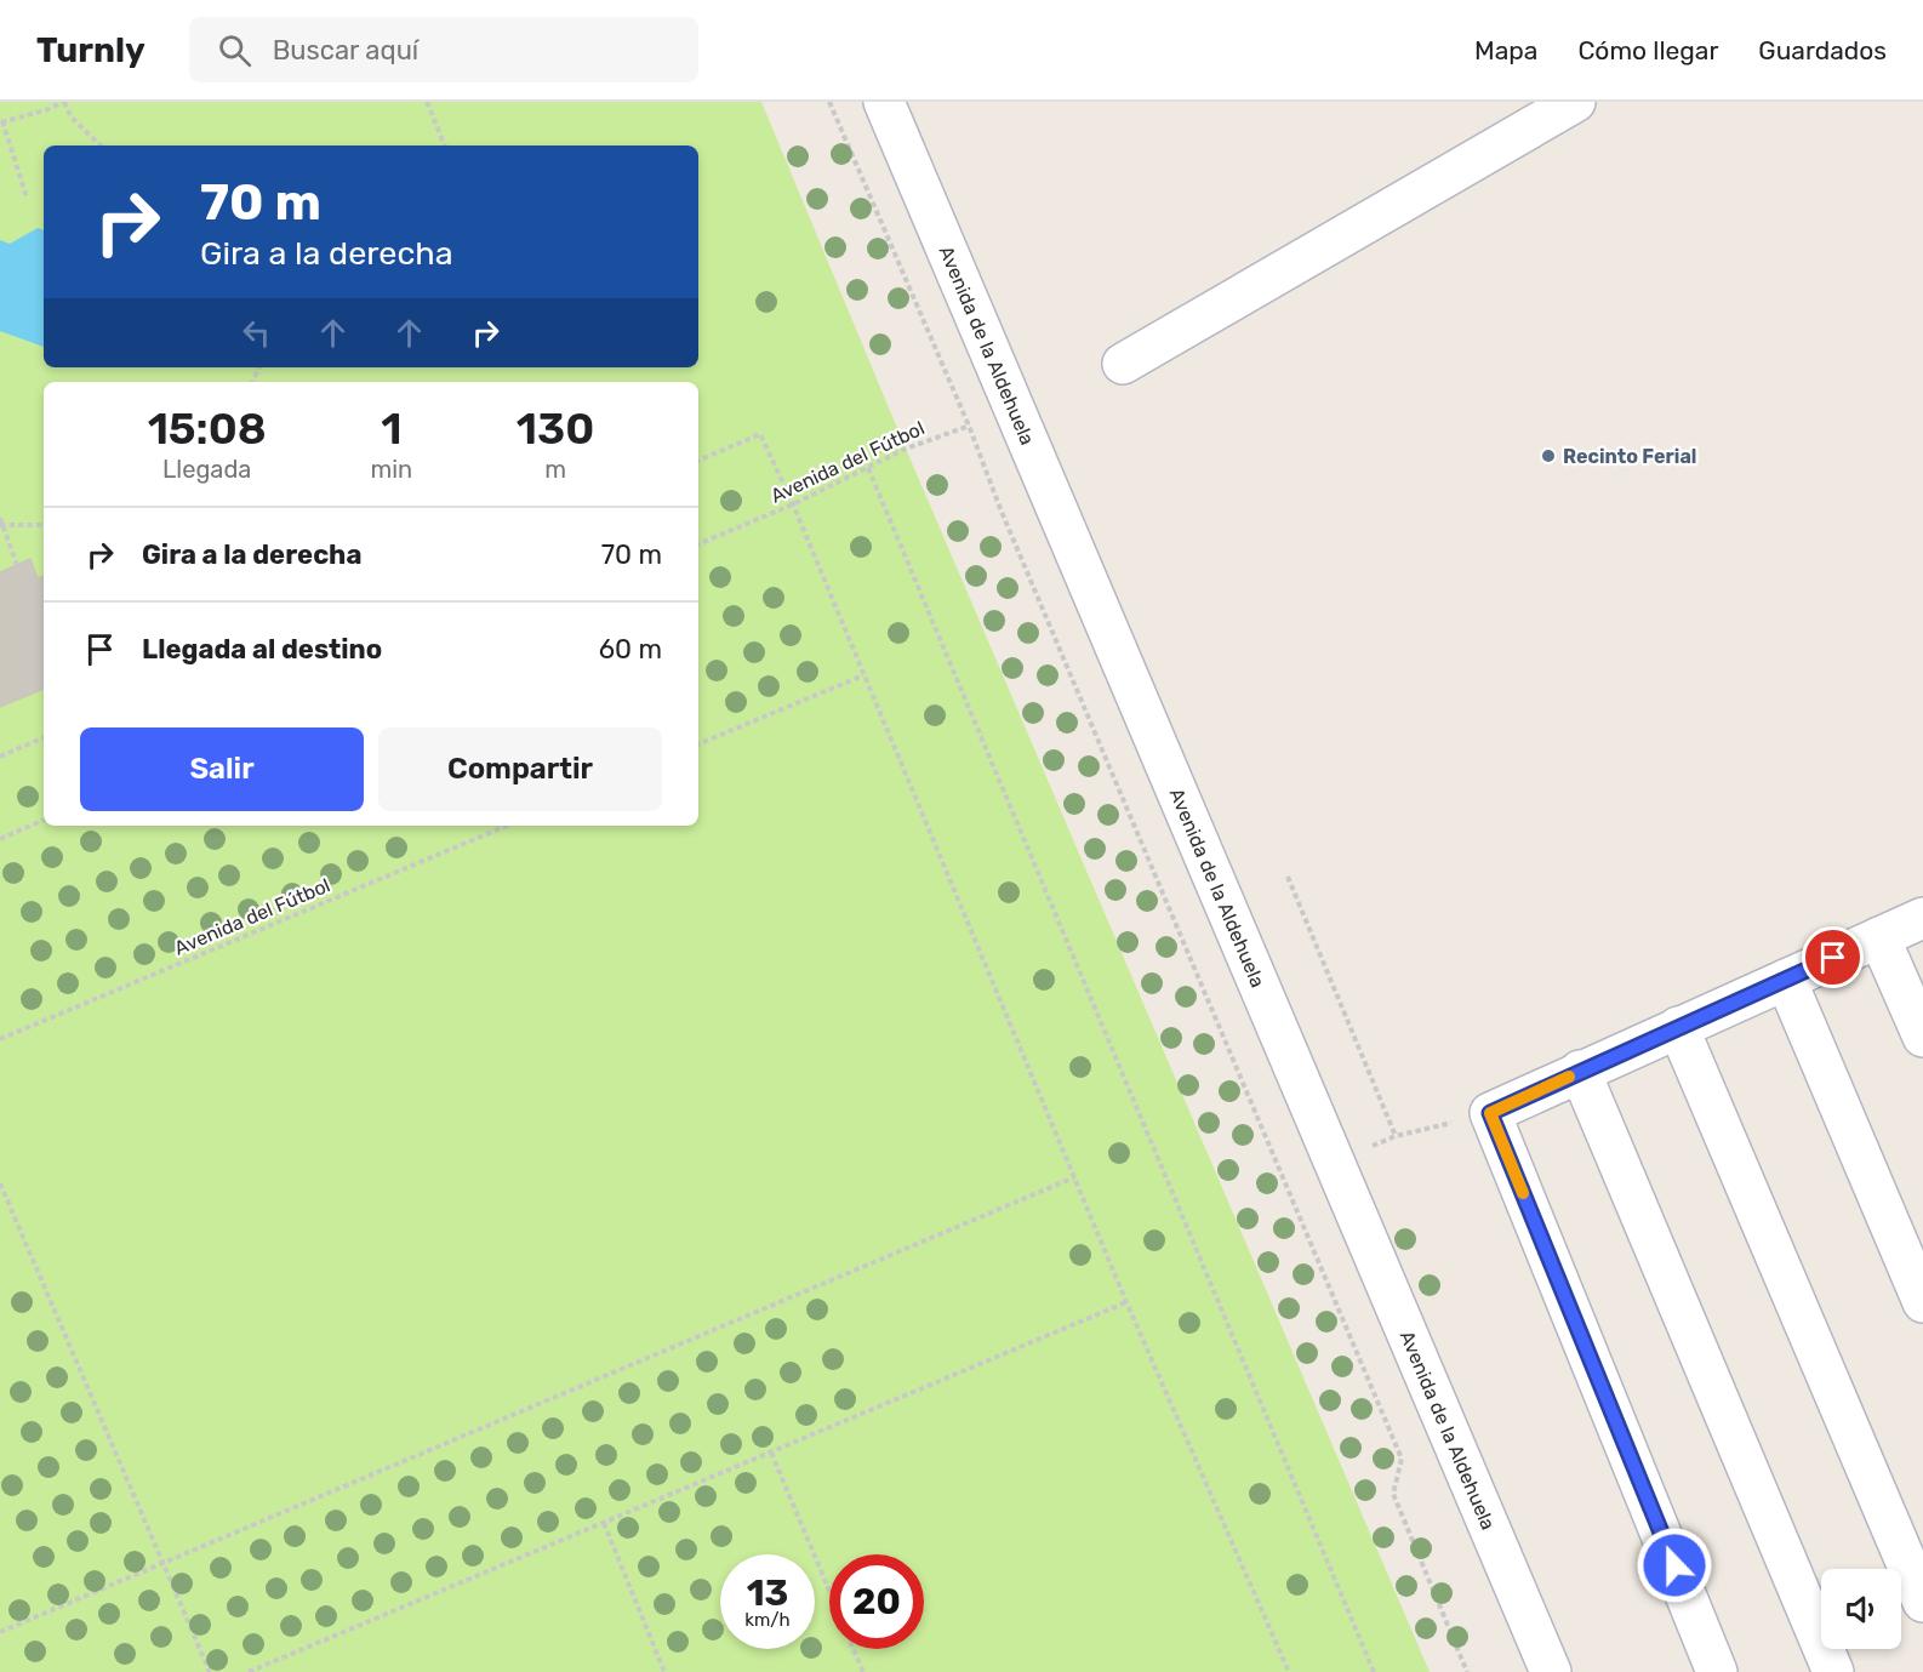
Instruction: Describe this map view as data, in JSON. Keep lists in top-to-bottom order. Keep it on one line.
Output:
{"streets":{"street":["Avenida de la Aldehuela"],"path":["Avenida del Fútbol"]},"crossings":[["Avenida de la Aldehuela","Avenida del Fútbol"]],"places":["Recinto Ferial"],"page":{"header":"Turnly","search":"Buscar aquí","nav":["Mapa","Cómo llegar","Guardados"],"turn":["70 m","Gira a la derecha"],"eta":["15:08","Llegada","1","min","130","m"],"list":[{"name":"Gira a la derecha","value":"70 m"},{"name":"Llegada al destino","value":"60 m"}],"buttons":["Salir","Compartir"],"speed":"13 km/h","limit":"20"}}
